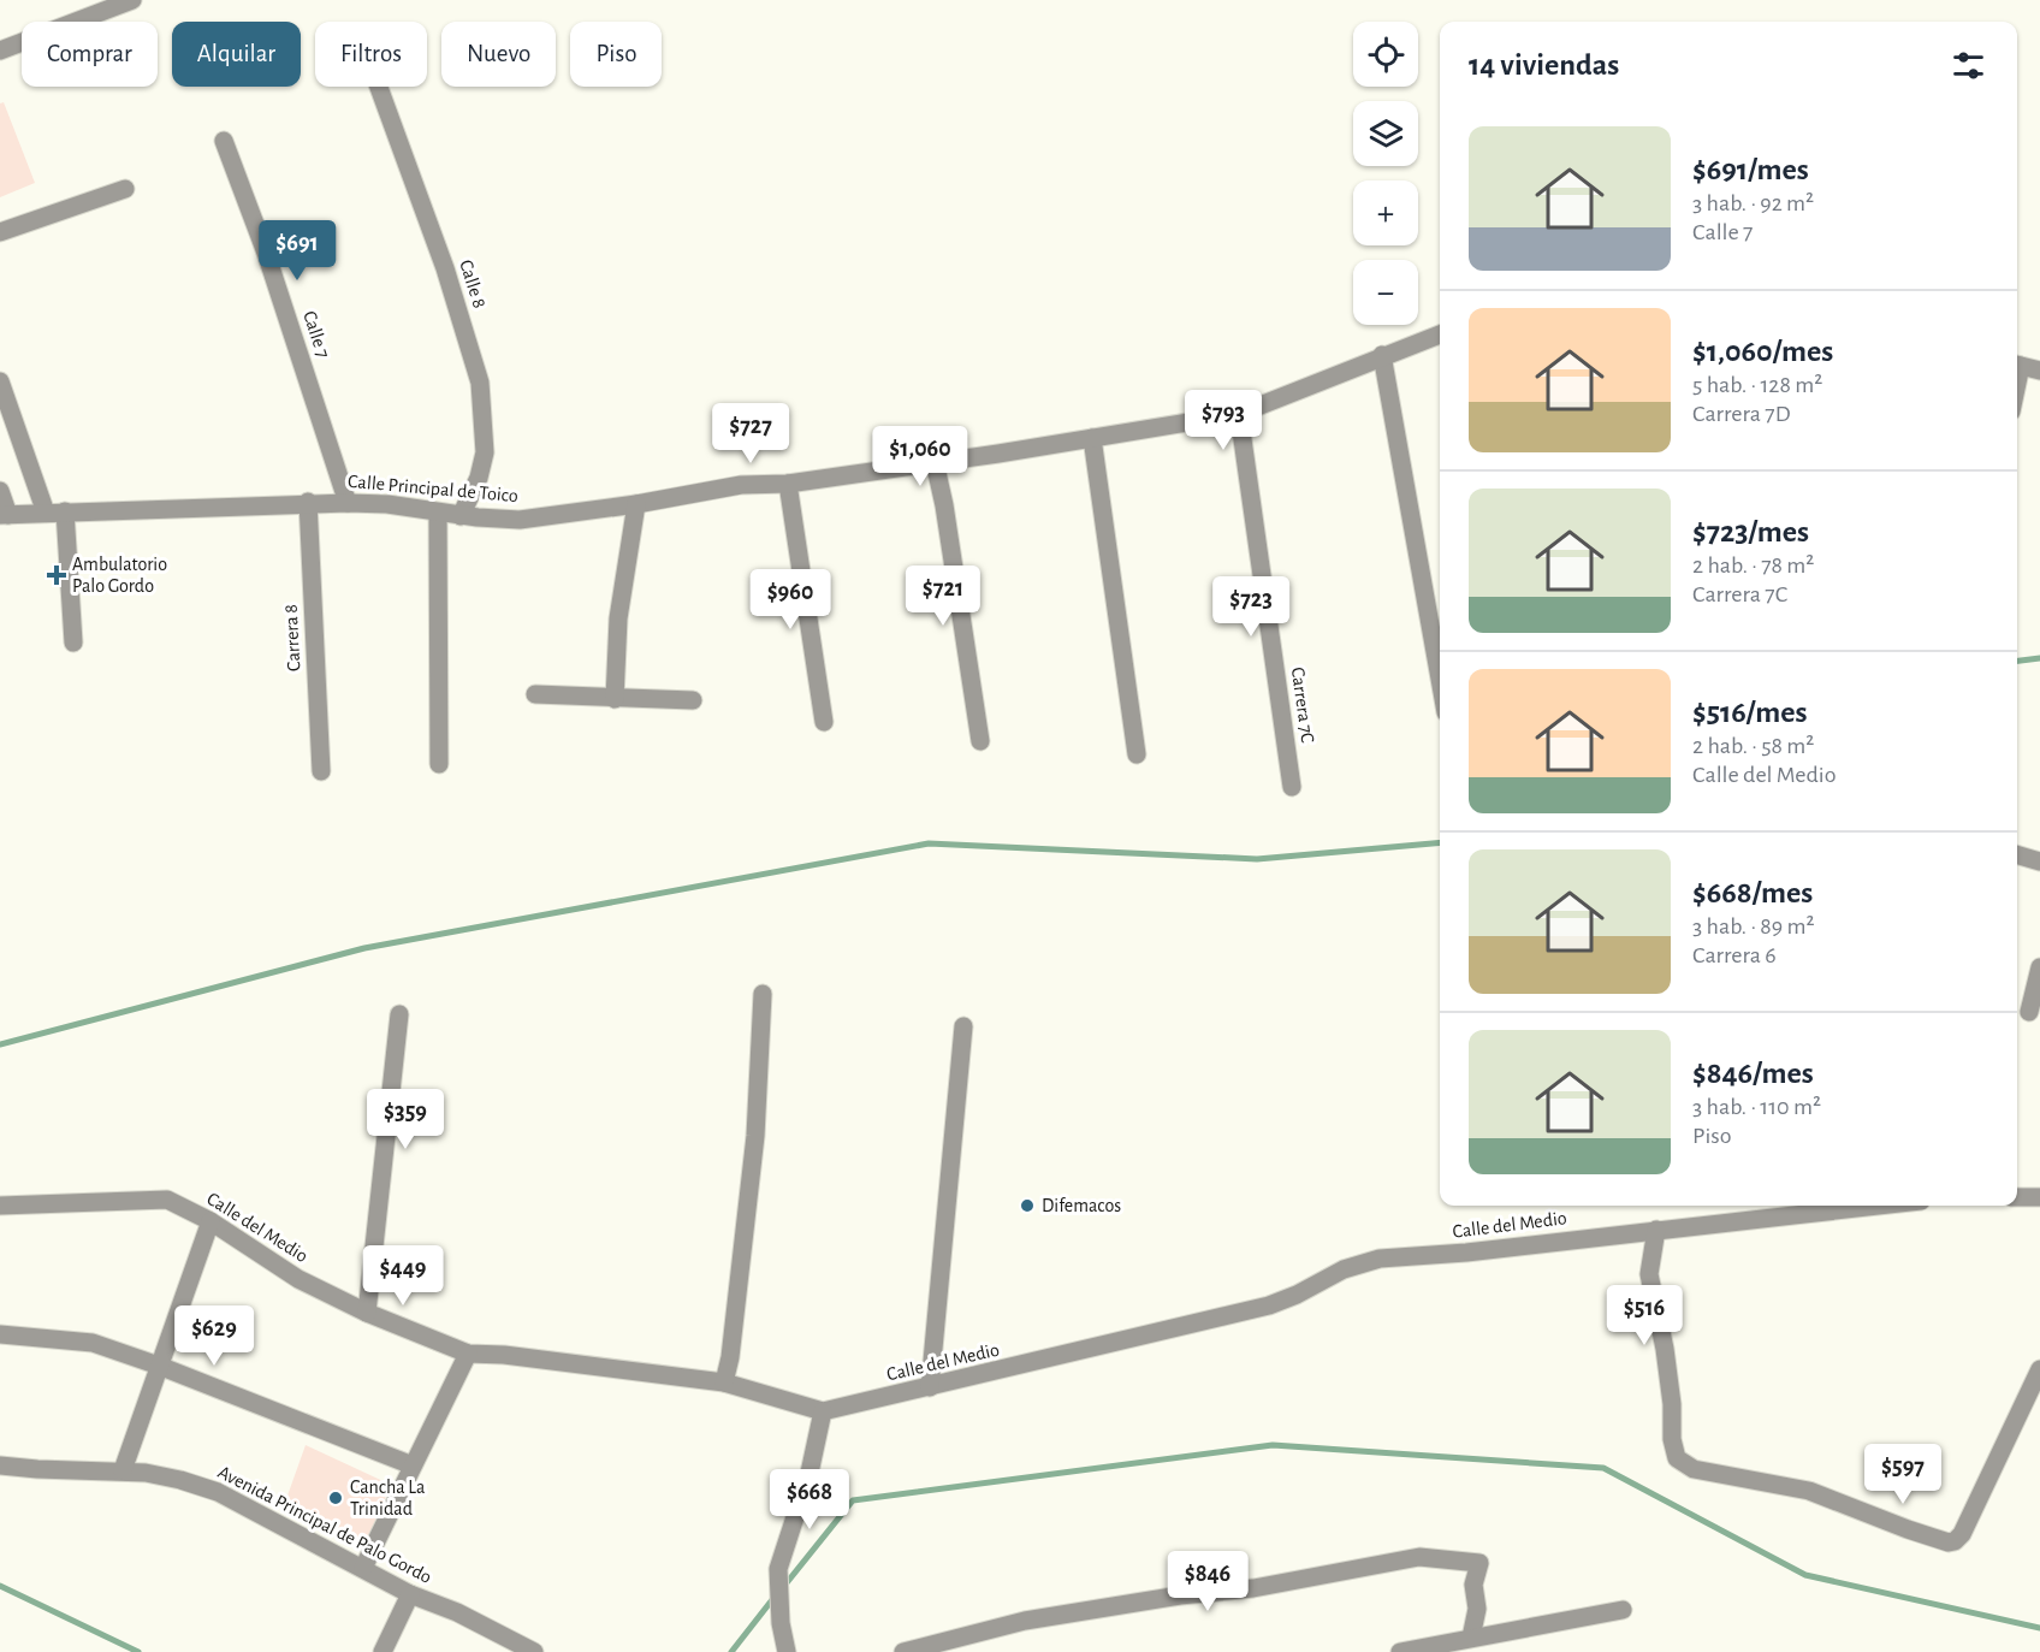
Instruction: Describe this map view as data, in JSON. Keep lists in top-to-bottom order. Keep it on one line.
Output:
{"streets":{"street":["Calle 8","Calle 7","Calle Principal de Toico","Carrera 8","Carrera 7C","Calle del Medio","Avenida Principal de Palo Gordo"]},"crossings":[["Calle 8","Calle Principal de Toico"],["Calle 7","Calle Principal de Toico"],["Calle Principal de Toico","Carrera 8"],["Calle Principal de Toico","Carrera 7C"]],"places":{"health":["Ambulatorio Palo Gordo"],"other":["Difemacos","Cancha La Trinidad"]},"page":{"map_buttons":["+","−"],"chip":["Comprar","Alquilar","Filtros","Nuevo","Piso"],"heading":"14 viviendas","list":[{"name":"$691/mes","note":"3 hab. · 92 m² · Calle 7"},{"name":"$1,060/mes","note":"5 hab. · 128 m² · Carrera 7D"},{"name":"$723/mes","note":"2 hab. · 78 m² · Carrera 7C"},{"name":"$516/mes","note":"2 hab. · 58 m² · Calle del Medio"},{"name":"$668/mes","note":"3 hab. · 89 m² · Carrera 6"},{"name":"$846/mes","note":"3 hab. · 110 m² · Piso"}],"price":["$691","$793","$727","$1,060","$721","$960","$723","$359","$449","$516","$629","$597","$668","$846"]}}
